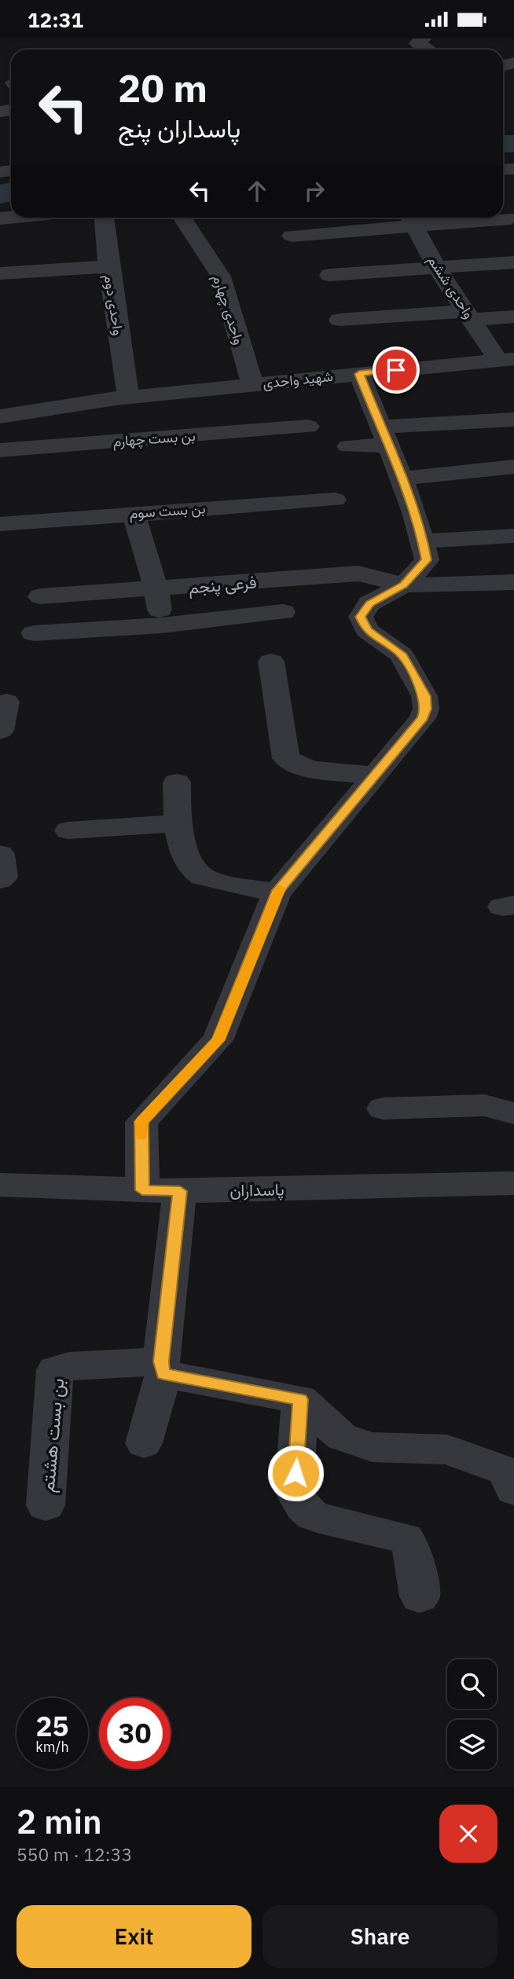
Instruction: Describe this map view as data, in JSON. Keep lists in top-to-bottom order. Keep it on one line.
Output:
{"streets":{"street":["واحدی ششم","واحدی دوم","واحدی چهارم","شهید واحدی","بن بست چهارم","بن بست سوم","فرعی پنجم","پاسداران","بن بست هشتم"]},"crossings":[["واحدی ششم","شهید واحدی"],["واحدی دوم","شهید واحدی"],["واحدی چهارم","شهید واحدی"]],"page":{"status":"12:31","turn":["20 m","پاسداران پنج"],"speed":"25 km/h","limit":"30","heading":["2 min","550 m · 12:33"],"buttons":["Exit","Share"]}}
